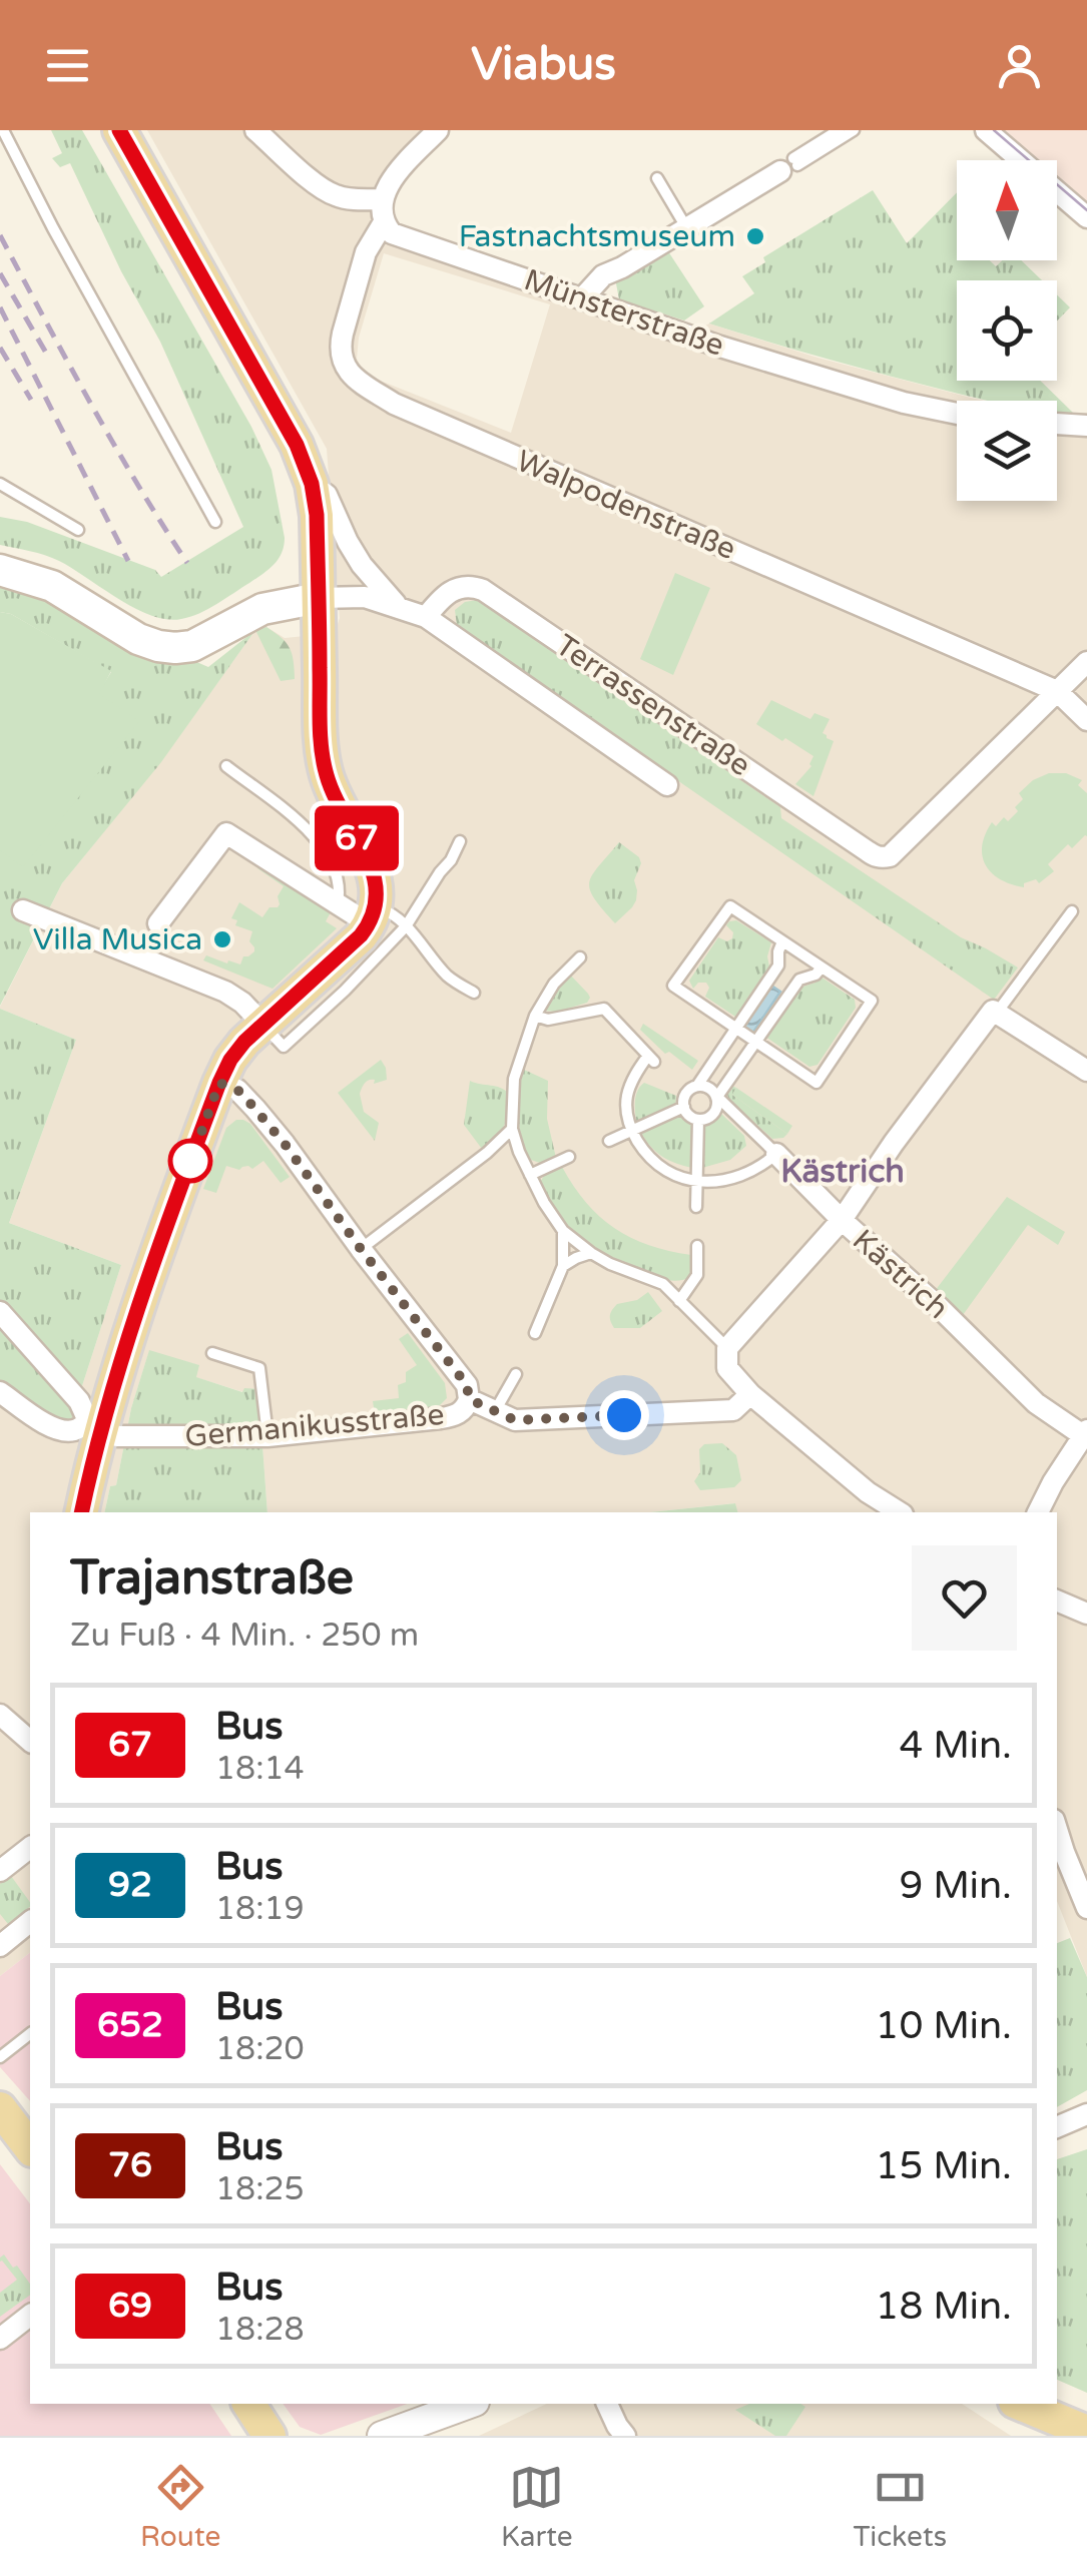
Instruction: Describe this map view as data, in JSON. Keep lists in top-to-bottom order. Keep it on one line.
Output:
{"streets":{"street":["Münsterstraße","Walpodenstraße","Terrassenstraße","Kästrich","Germanikusstraße"]},"crossings":[["Münsterstraße","Walpodenstraße"],["Walpodenstraße","Terrassenstraße"]],"districts":["Kästrich"],"places":["Fastnachtsmuseum","Villa Musica"],"lines":["bus line 67"],"north":"top","page":{"header":"Viabus","on_map":"67","heading":["Trajanstraße","Zu Fuß · 4 Min. · 250 m"],"list":[{"mark":"67","name":"Bus","note":"18:14","value":"4 Min."},{"mark":"92","name":"Bus","note":"18:19","value":"9 Min."},{"mark":"652","name":"Bus","note":"18:20","value":"10 Min."},{"mark":"76","name":"Bus","note":"18:25","value":"15 Min."},{"mark":"69","name":"Bus","note":"18:28","value":"18 Min."}],"tabs":["Route","Karte","Tickets"]}}
